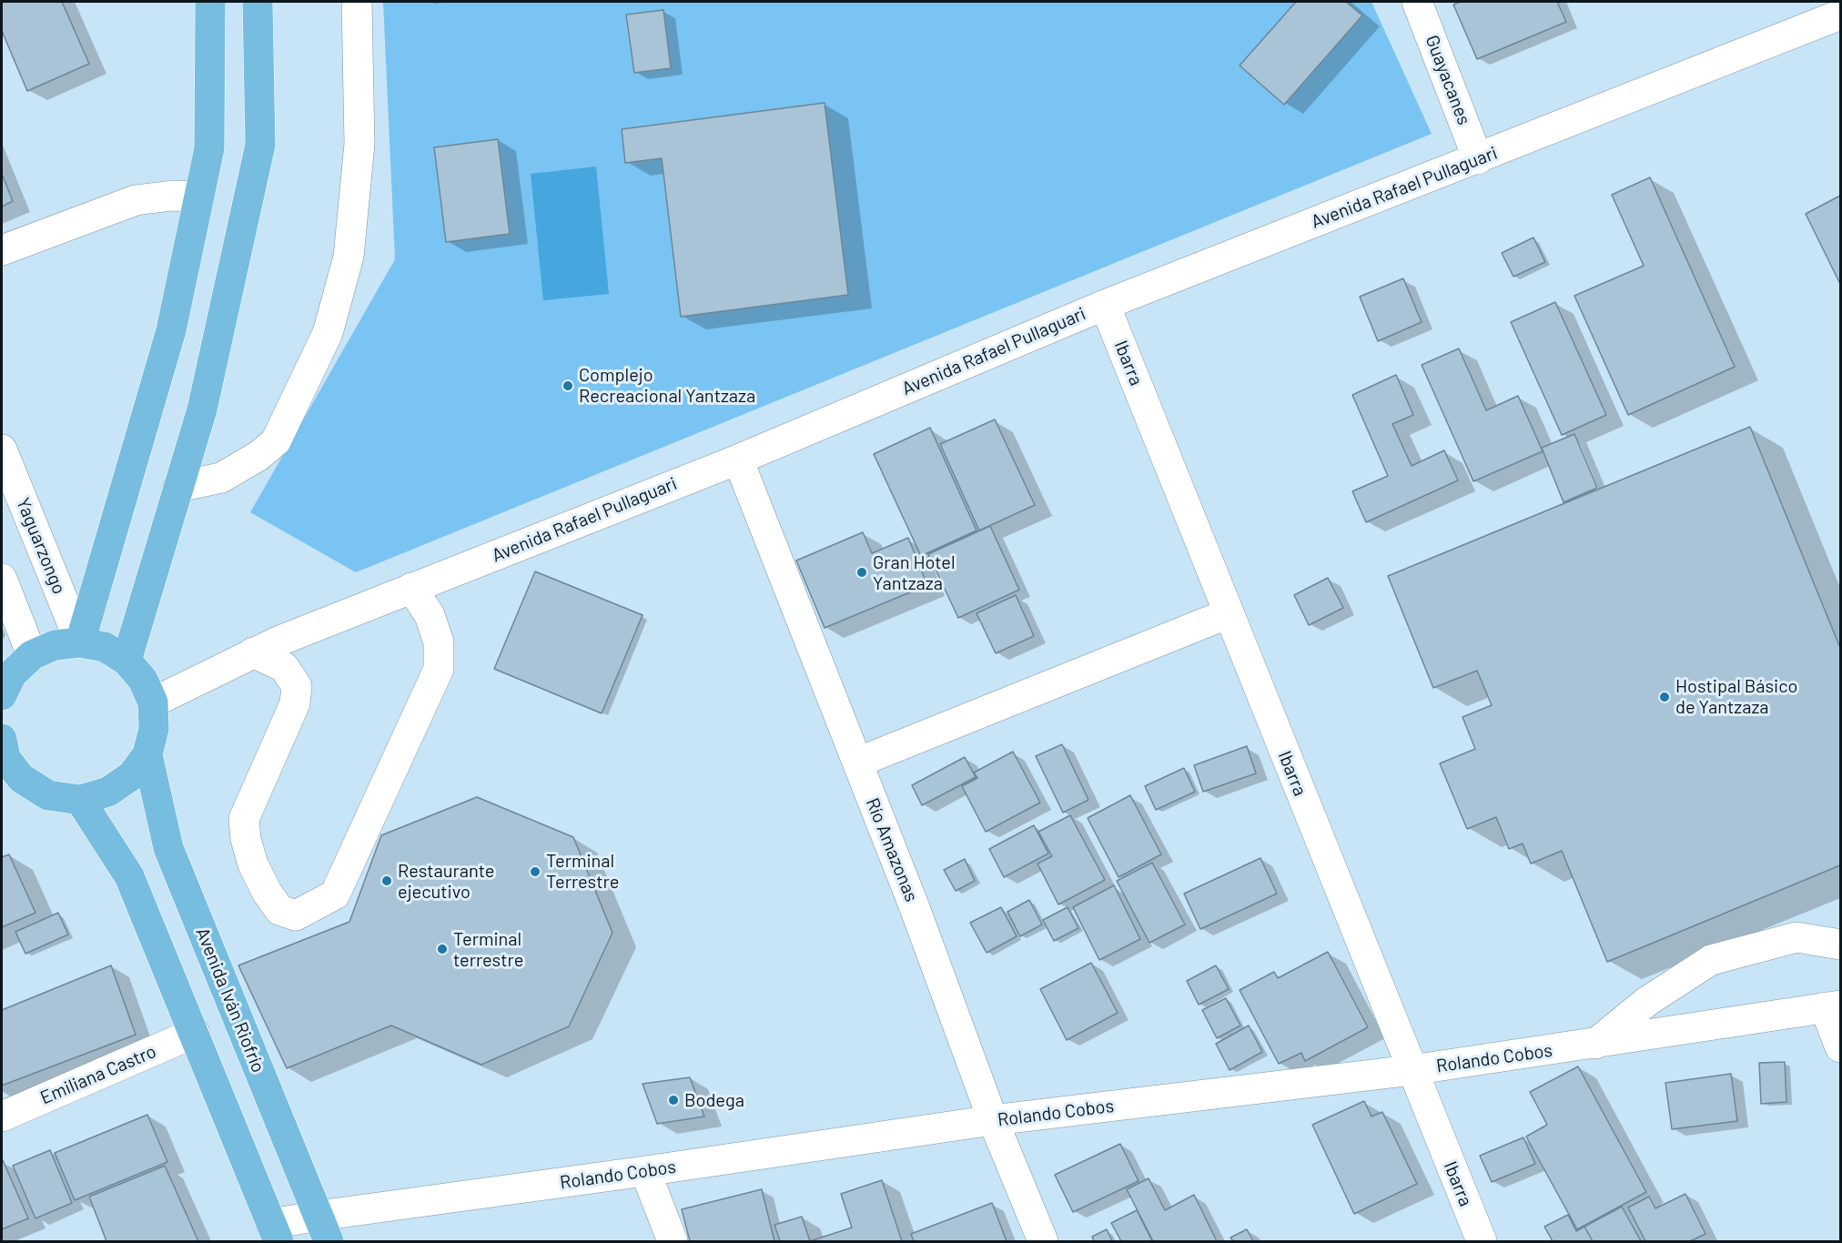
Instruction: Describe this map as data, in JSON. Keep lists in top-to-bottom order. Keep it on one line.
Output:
{"streets":{"main road":["Avenida Iván Riofrío"],"street":["Guayacanes","Avenida Rafael Pullaguari","Ibarra","Yaguarzongo","Río Amazonas","Rolando Cobos","Emiliana Castro"]},"crossings":[["Guayacanes","Avenida Rafael Pullaguari"],["Avenida Rafael Pullaguari","Ibarra"],["Avenida Rafael Pullaguari","Río Amazonas"],["Ibarra","Rolando Cobos"],["Río Amazonas","Rolando Cobos"],["Avenida Iván Riofrío","Rolando Cobos"]],"places":["Complejo Recreacional Yantzaza","Gran Hotel Yantzaza","Hostipal Básico de Yantzaza","Terminal Terrestre","Restaurante ejecutivo","Terminal terrestre","Bodega"]}
